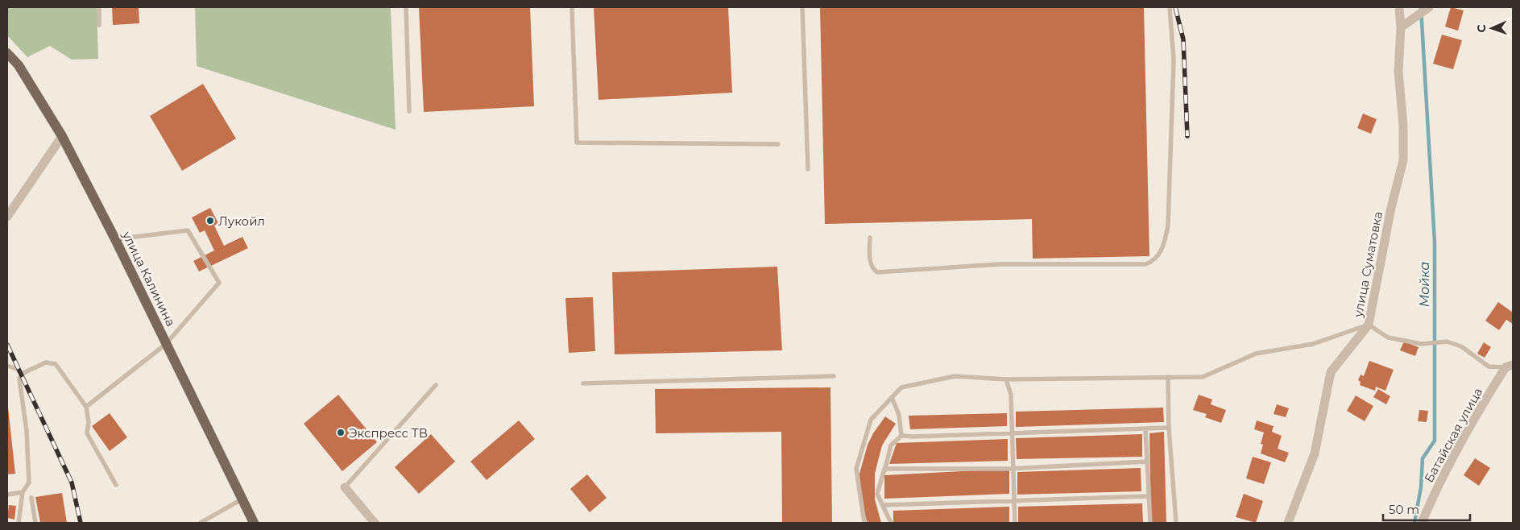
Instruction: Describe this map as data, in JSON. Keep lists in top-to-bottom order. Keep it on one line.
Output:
{"streets":{"main road":["улица Калинина"],"street":["улица Суматовка","Батайская улица"]},"water":["Мойка"],"places":["Лукойл","Экспресс ТВ"],"scale_bar":"50 m","north":"left"}
